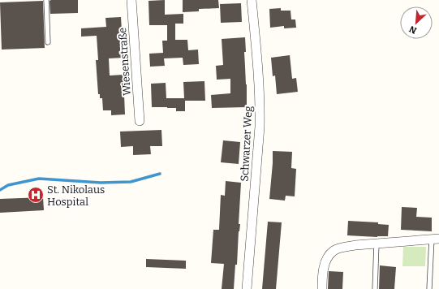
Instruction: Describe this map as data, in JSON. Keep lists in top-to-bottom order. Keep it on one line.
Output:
{"streets":{"street":["Wiesenstraße","Schwarzer Weg"]},"places":{"hospital":["St. Nikolaus Hospital"]},"north":"bottom left"}
